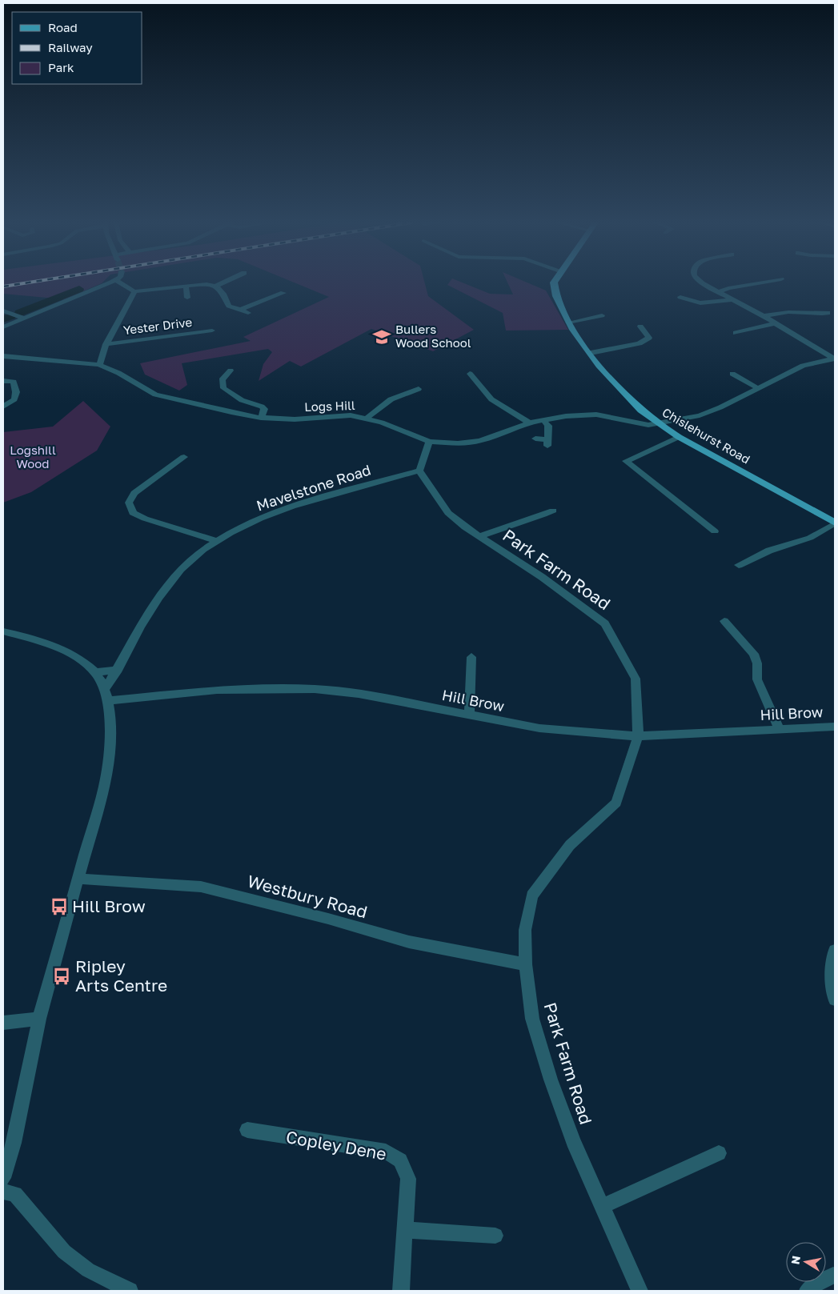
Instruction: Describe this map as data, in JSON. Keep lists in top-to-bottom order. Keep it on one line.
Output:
{"streets":{"main road":["Chislehurst Road"],"street":["Yester Drive","Logs Hill","Mavelstone Road","Park Farm Road","Hill Brow","Westbury Road","Copley Dene"]},"crossings":[["Logs Hill","Chislehurst Road"],["Mavelstone Road","Park Farm Road"],["Mavelstone Road","Hill Brow"],["Park Farm Road","Hill Brow"],["Park Farm Road","Westbury Road"]],"parks":["Logshill Wood"],"places":{"school or university":["Bullers Wood School"],"bus stop":["Hill Brow","Ripley Arts Centre"]},"legend":["Road","Railway","Park"],"north":"left"}
